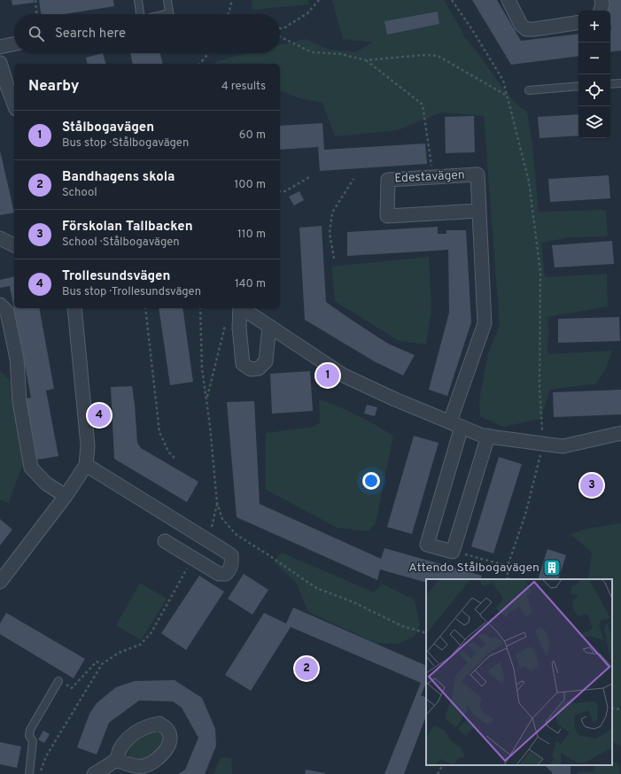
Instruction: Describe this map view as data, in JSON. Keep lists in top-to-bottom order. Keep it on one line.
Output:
{"streets":{"street":["Edestavägen"]},"places":{"building":["Attendo Stålbogavägen"]},"page":{"map_buttons":["+","−"],"search":"Search here","heading":["Nearby","4 results"],"list":[{"mark":"1","name":"Stålbogavägen","note":"Bus stop · Stålbogavägen","value":"60 m"},{"mark":"2","name":"Bandhagens skola","note":"School","value":"100 m"},{"mark":"3","name":"Förskolan Tallbacken","note":"School · Stålbogavägen","value":"110 m"},{"mark":"4","name":"Trollesundsvägen","note":"Bus stop · Trollesundsvägen","value":"140 m"}],"pins":["1","4","3","2"]}}
